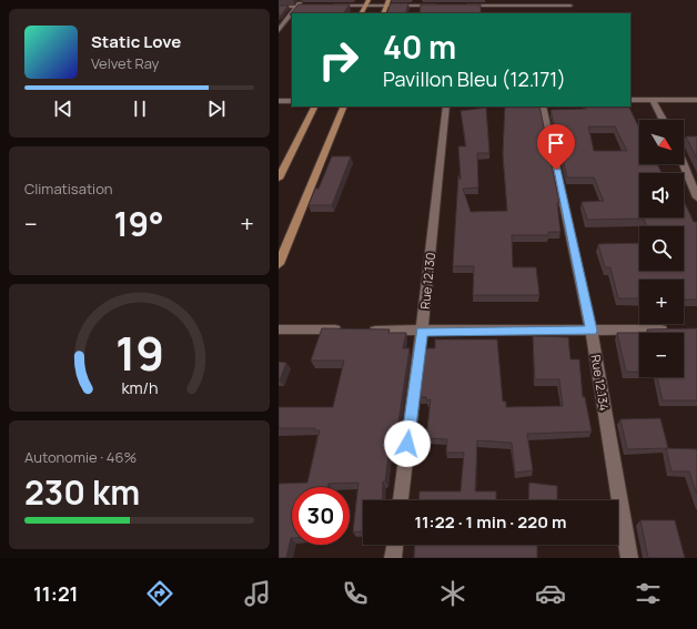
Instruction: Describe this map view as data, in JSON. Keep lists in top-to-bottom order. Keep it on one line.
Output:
{"streets":{"street":["Rue 12.130","Rue 12.134"]},"north":"bottom right","page":{"turn":["40 m","Pavillon Bleu (12.171)"],"song":["Static Love","Velvet Ray"],"map_buttons":["+","−"],"tile":["Climatisation",["Autonomie · 46%","230 km"]],"heat":["−","19°","+"],"limit":"30","trip":"11:22 · 1 min · 220 m","tabs":"11:21","gauge":["19","km/h"]}}
